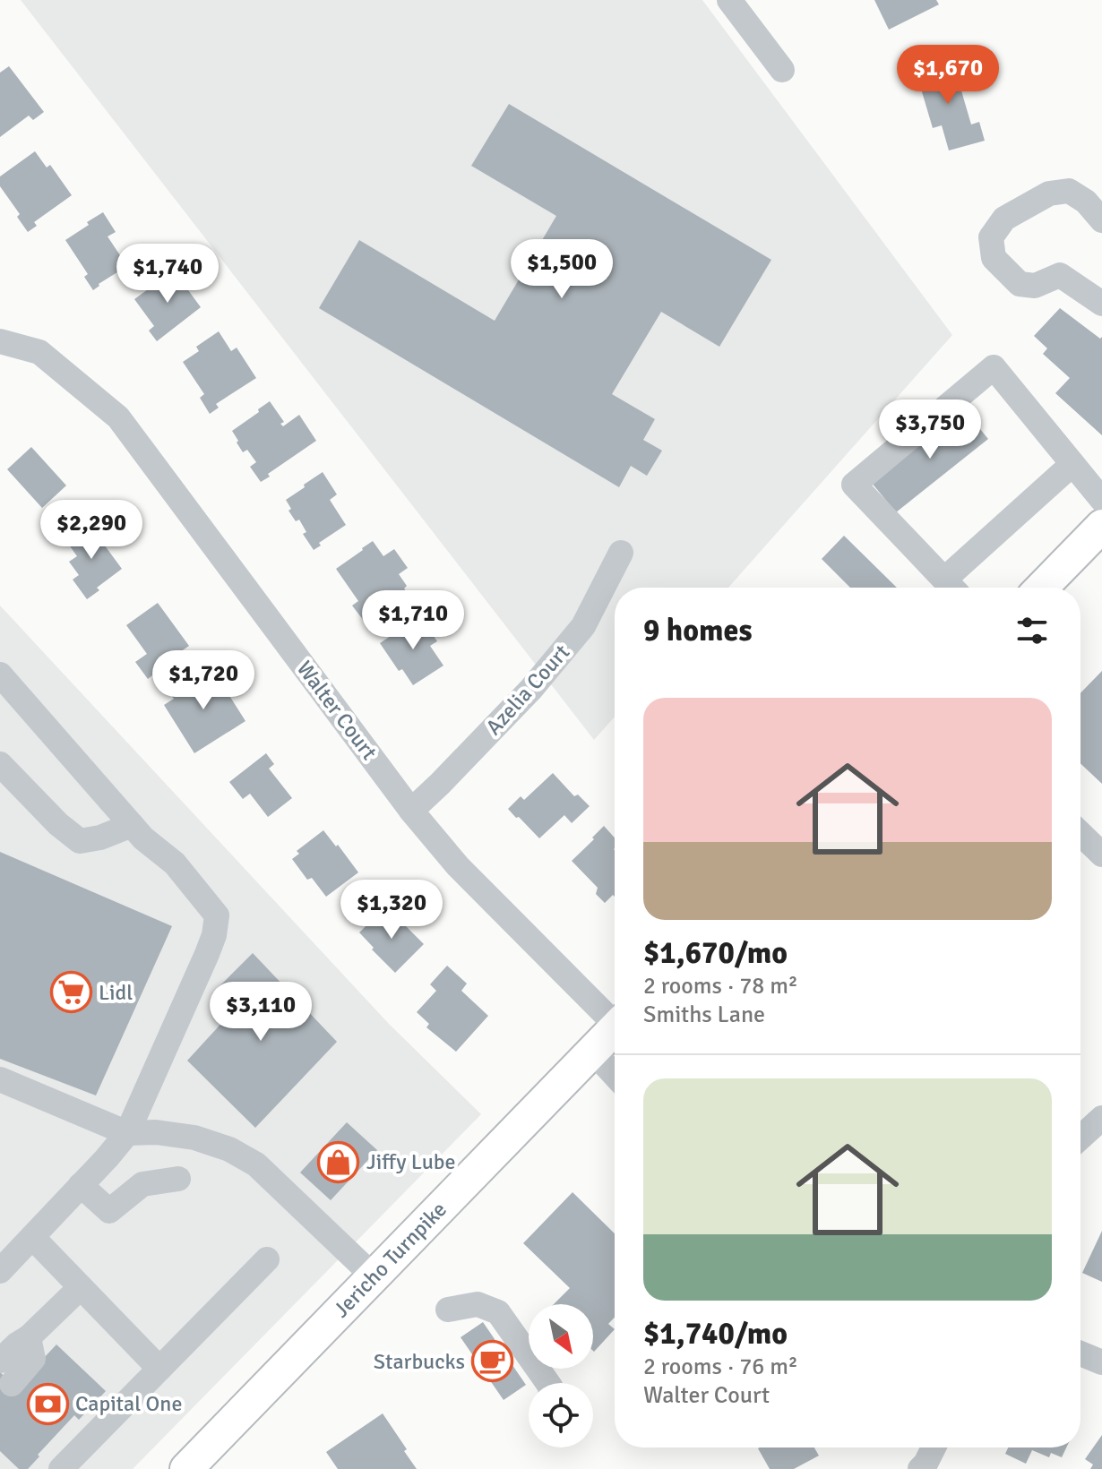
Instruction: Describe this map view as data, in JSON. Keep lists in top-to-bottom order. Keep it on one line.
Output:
{"streets":{"main road":["Jericho Turnpike"],"street":["Azelia Court","Walter Court"]},"crossings":[["Azelia Court","Walter Court"]],"places":{"supermarket":["Lidl"],"shop":["Jiffy Lube"],"cafe":["Starbucks"],"bank":["Capital One"]},"north":"bottom right","page":{"price":["$1,670","$1,500","$1,740","$3,750","$2,290","$1,710","$1,720","$1,320","$3,110"],"heading":"9 homes","list":[{"name":"$1,670/mo","note":"2 rooms · 78 m² · Smiths Lane"},{"name":"$1,740/mo","note":"2 rooms · 76 m² · Walter Court"}]}}
